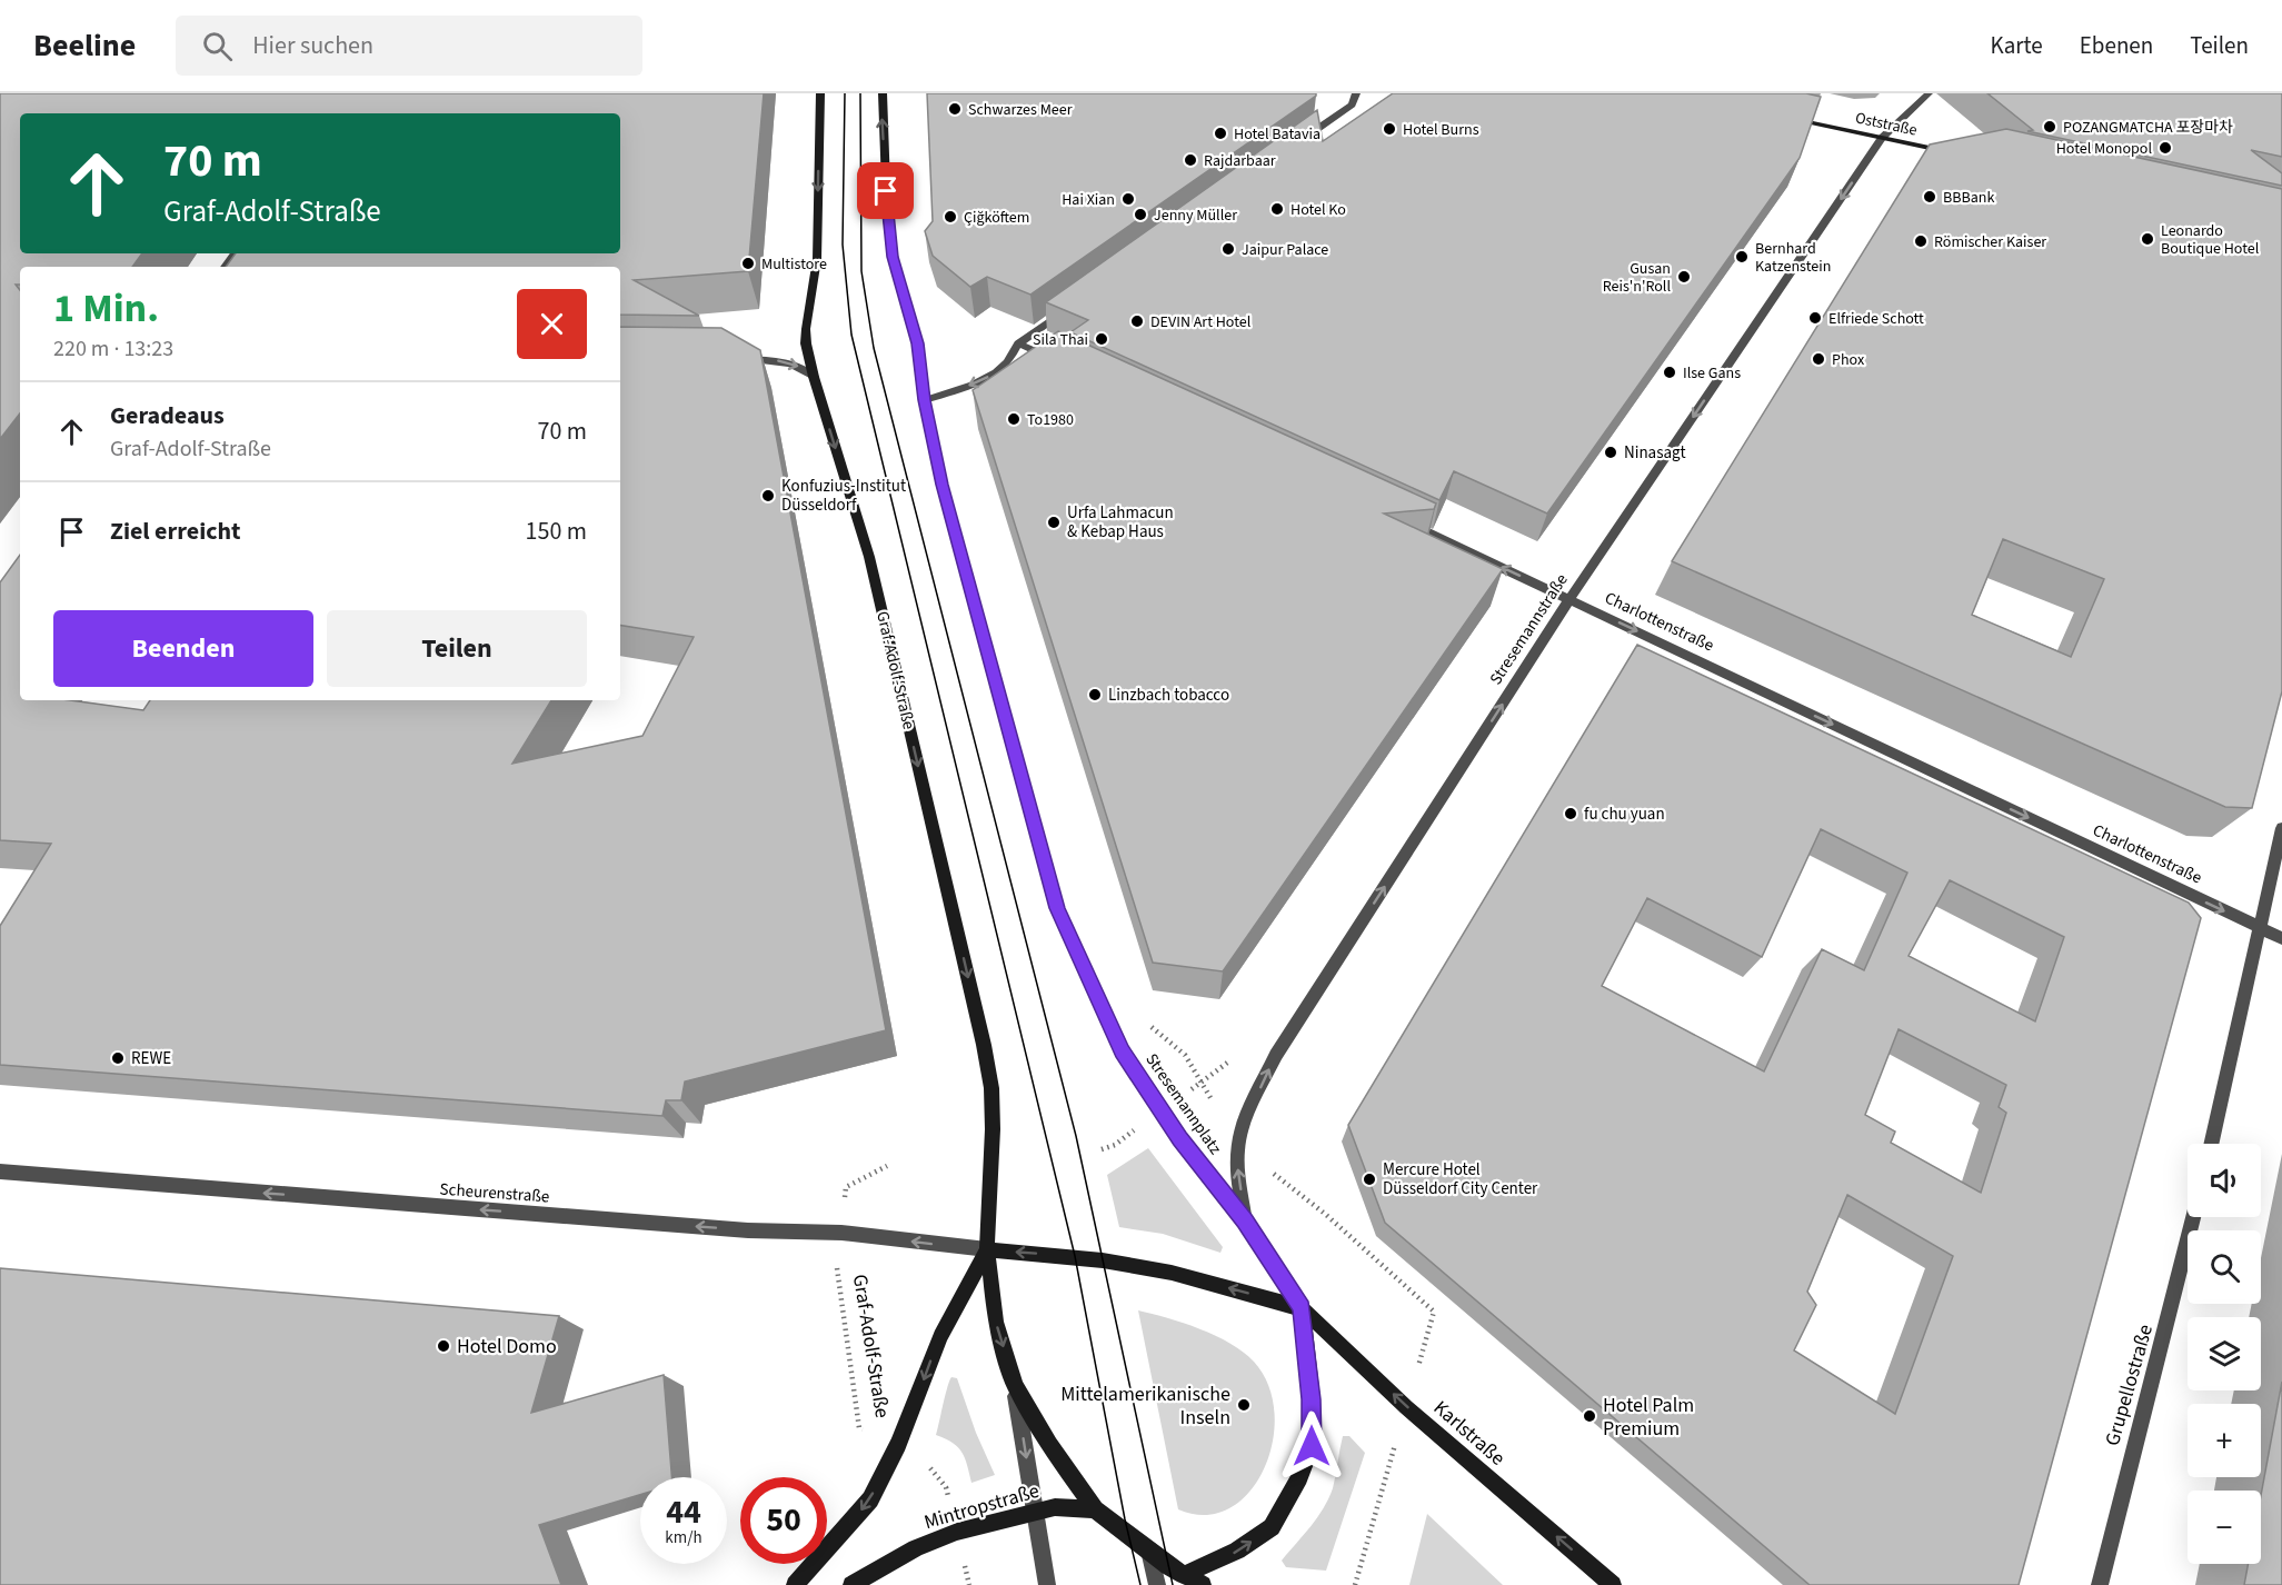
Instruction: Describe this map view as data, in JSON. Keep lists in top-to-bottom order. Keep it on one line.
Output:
{"streets":{"main road":["Oststraße","Graf-Adolf-Straße","Stresemannplatz","Karlstraße","Mintropstraße"],"street":["Charlottenstraße","Stresemannstraße","Scheurenstraße","Grupellostraße"]},"crossings":[["Oststraße","Stresemannstraße"],["Charlottenstraße","Stresemannstraße"],["Stresemannstraße","Stresemannplatz"],["Graf-Adolf-Straße","Stresemannplatz"],["Graf-Adolf-Straße","Scheurenstraße"],["Graf-Adolf-Straße","Mintropstraße"],["Stresemannplatz","Karlstraße"]],"one_way":["Graf-Adolf-Straße","Scheurenstraße","Karlstraße"],"places":["Schwarzes Meer","POZANGMATCHA 포장마차","Hotel Burns","Hotel Batavia","Hotel Monopol","Rajdarbaar","BBBank","Hai Xian","Hotel Ko","Jenny Müller","Çiğköftem","Leonardo Boutique Hotel","Römischer Kaiser","Jaipur Palace","Bernhard Katzenstein","Multistore","Gusan Reis'n'Roll","Elfriede Schott","DEVIN Art Hotel","Sila Thai","Phox","Ilse Gans","To1980","Ninasagt","Konfuzius-Institut Düsseldorf","Urfa Lahmacun & Kebap Haus","Linzbach tobacco","fu chu yuan","REWE","Mercure Hotel Düsseldorf City Center","Hotel Domo","Mittelamerikanische Inseln","Hotel Palm Premium"],"page":{"header":"Beeline","search":"Hier suchen","nav":["Karte","Ebenen","Teilen"],"turn":["70 m","Graf-Adolf-Straße"],"heading":["1 Min.","220 m · 13:23"],"list":[{"name":"Geradeaus","note":"Graf-Adolf-Straße","value":"70 m"},{"name":"Ziel erreicht","value":"150 m"}],"buttons":["Beenden","Teilen"],"map_buttons":["+","−"],"speed":"44 km/h","limit":"50"}}
